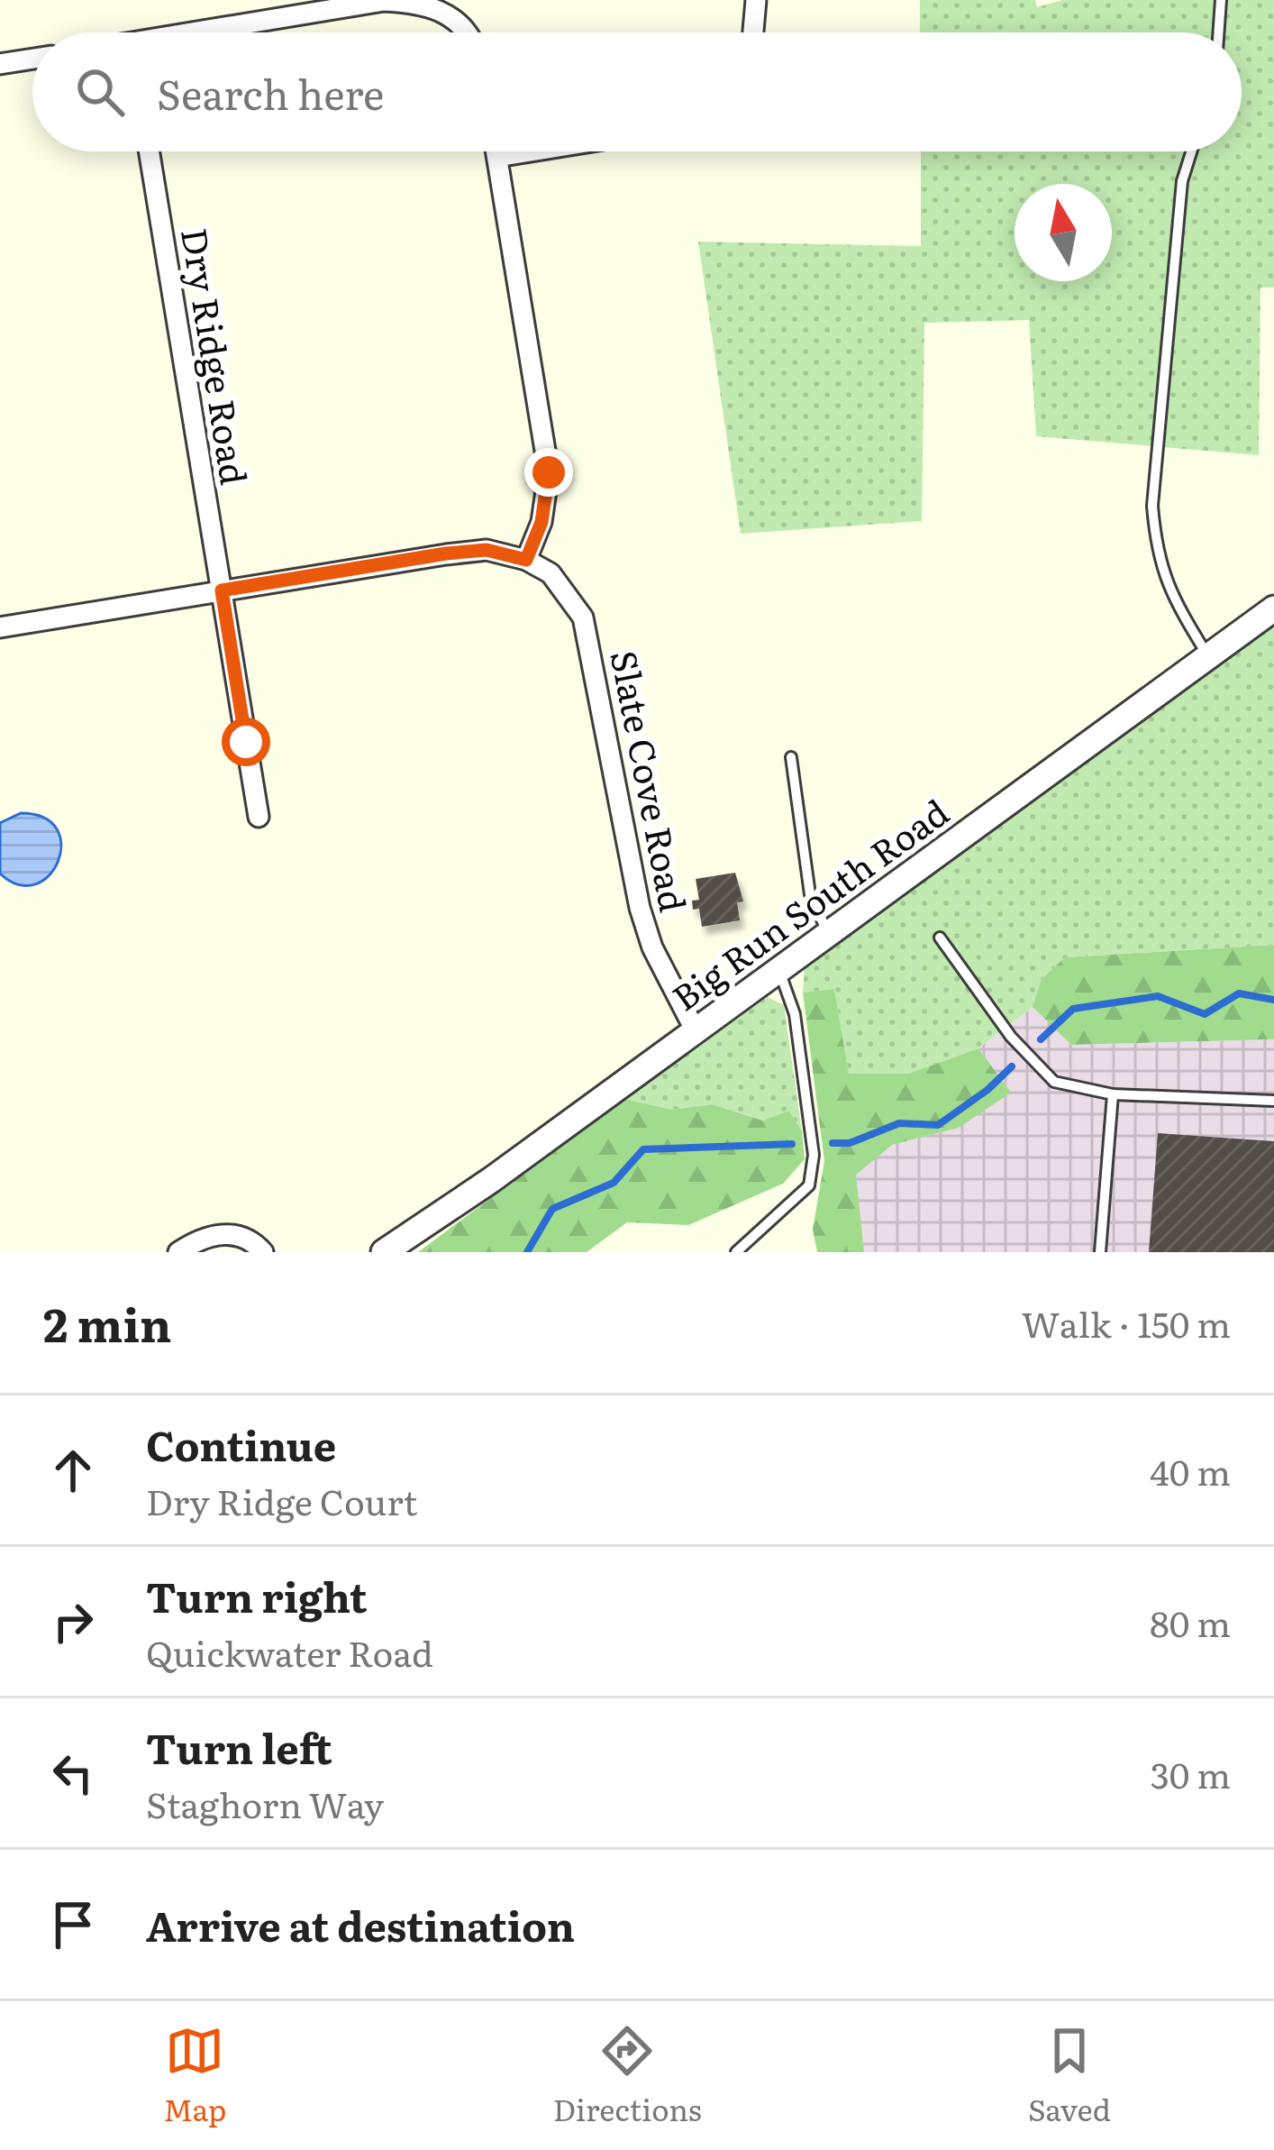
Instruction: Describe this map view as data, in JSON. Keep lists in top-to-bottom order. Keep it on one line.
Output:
{"streets":{"street":["Dry Ridge Road","Slate Cove Road","Big Run South Road"]},"crossings":[["Slate Cove Road","Big Run South Road"]],"north":"top","page":{"search":"Search here","heading":["2 min","Walk · 150 m"],"list":[["Continue","Dry Ridge Court","40 m"],["Turn right","Quickwater Road","80 m"],["Turn left","Staghorn Way","30 m"],"Arrive at destination"],"nav":["Map","Directions","Saved"]}}
